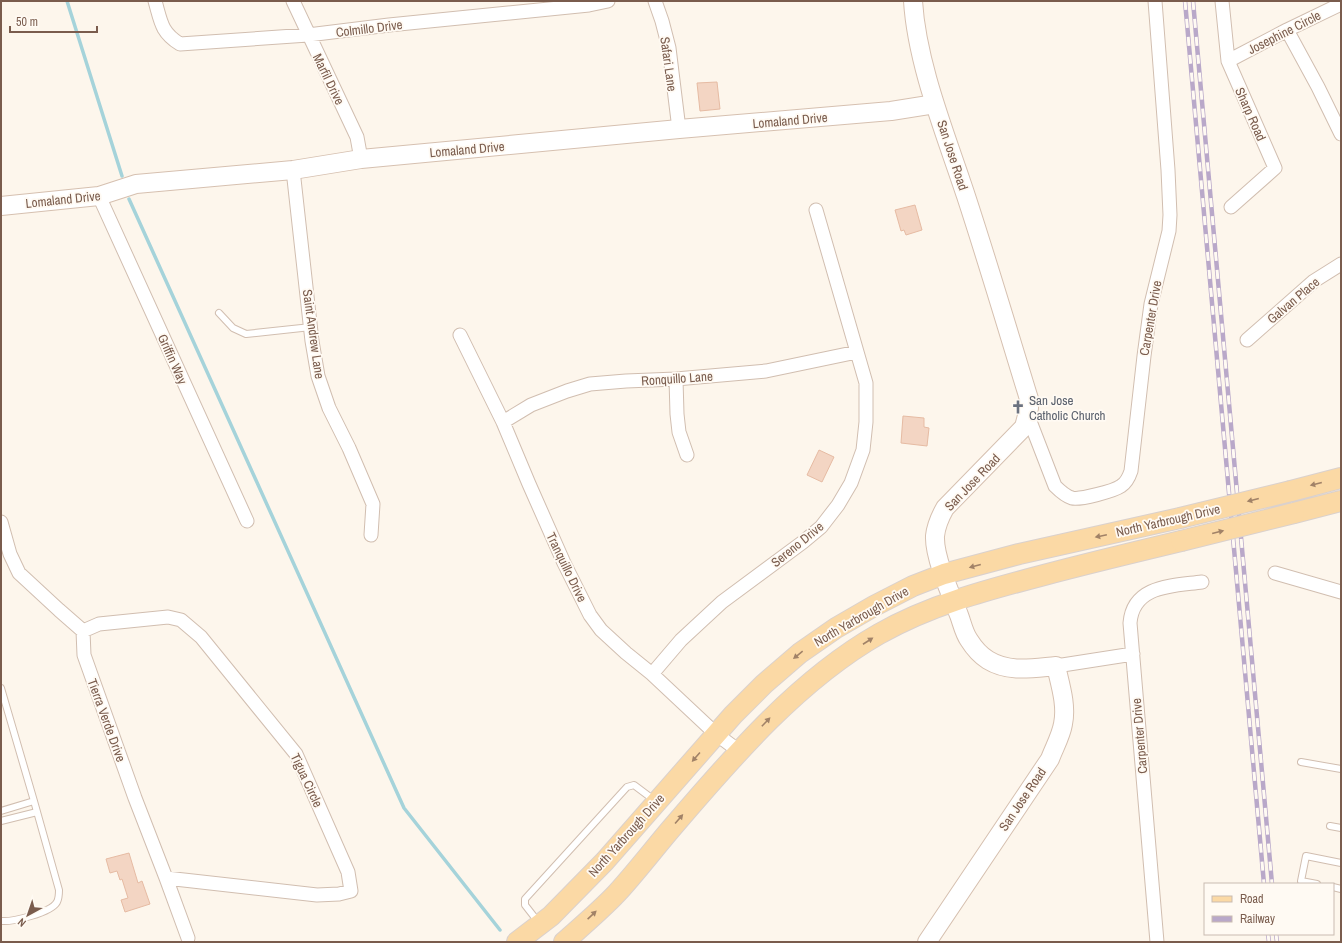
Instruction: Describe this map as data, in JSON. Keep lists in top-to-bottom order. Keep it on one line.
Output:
{"streets":{"main road":["North Yarbrough Drive"],"street":["Colmillo Drive","Josephine Circle","Safari Lane","Marfil Drive","Sharp Road","Lomaland Drive","San Jose Road","Galvan Place","Carpenter Drive","Saint Andrew Lane","Griffin Way","Ronquillo Lane","Sereno Drive","Tranquillo Drive","Tierra Verde Drive","Tigua Circle"]},"crossings":[["Colmillo Drive","Marfil Drive"],["Josephine Circle","Sharp Road"],["Safari Lane","Lomaland Drive"],["Marfil Drive","Lomaland Drive"],["Lomaland Drive","San Jose Road"],["Lomaland Drive","Saint Andrew Lane"],["Lomaland Drive","Griffin Way"],["San Jose Road","Carpenter Drive"],["San Jose Road","North Yarbrough Drive"],["Ronquillo Lane","Sereno Drive"],["Ronquillo Lane","Tranquillo Drive"],["North Yarbrough Drive","Tranquillo Drive"],["Sereno Drive","Tranquillo Drive"],["Tierra Verde Drive","Tigua Circle"]],"places":{"church":["San Jose Catholic Church"]},"legend":["Road","Railway"],"scale_bar":"50 m","north":"bottom left"}
